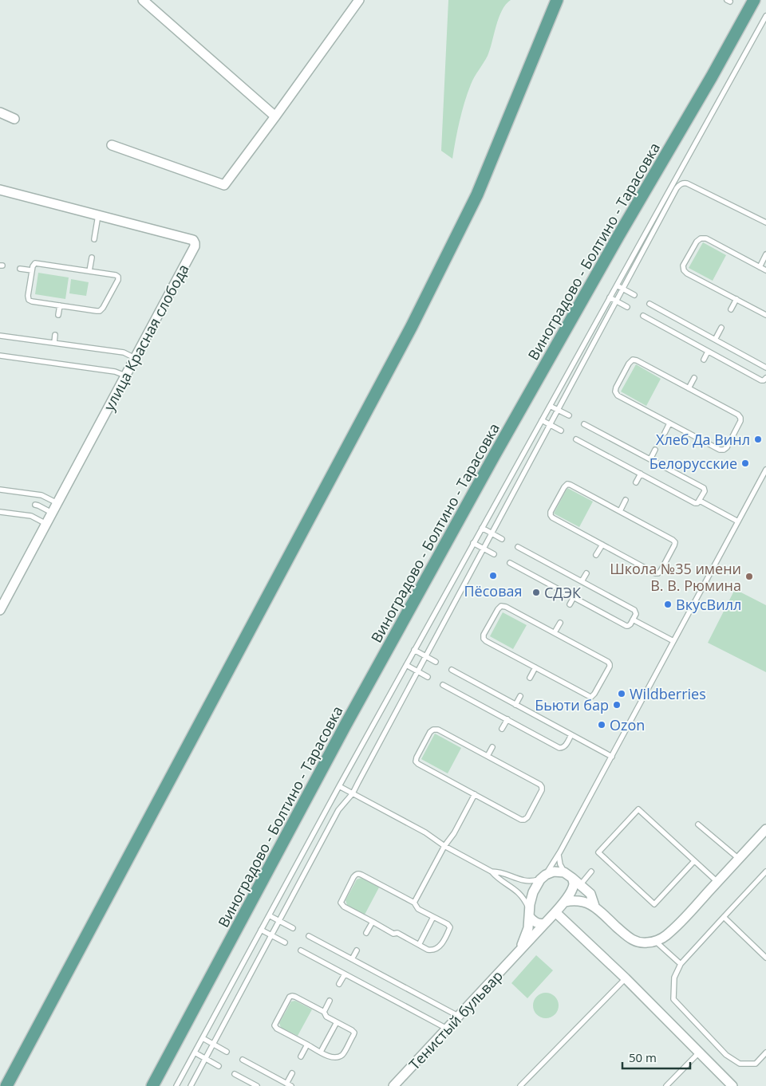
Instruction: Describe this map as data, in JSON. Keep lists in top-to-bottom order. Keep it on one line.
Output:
{"streets":{"main road":["Виноградово - Болтино - Тарасовка"],"street":["улица Красная слобода","Тенистый бульвар"]},"places":["Хлеб Да Винл","Белорусские","Пёсовая","Школа №35 имени В. В. Рюмина","СДЭК","ВкусВилл","Wildberries","Бьюти бар","Ozon"],"scale_bar":"50 m"}
